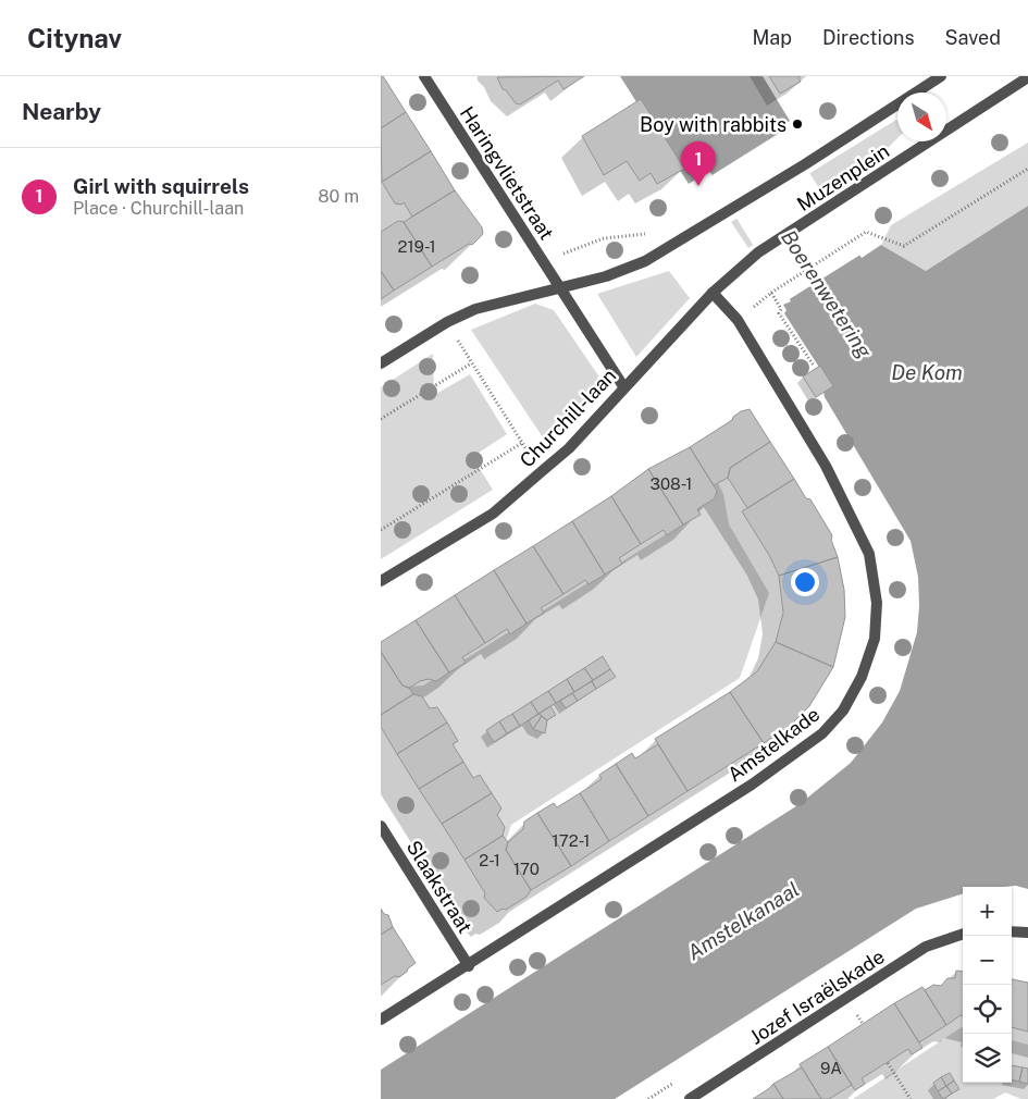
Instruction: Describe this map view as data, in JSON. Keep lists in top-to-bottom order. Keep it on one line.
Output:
{"streets":{"street":["Haringvlietstraat","Muzenplein","Churchill-laan","Amstelkade","Slaakstraat","Jozef Israëlskade"]},"crossings":[["Haringvlietstraat","Muzenplein"],["Haringvlietstraat","Churchill-laan"],["Muzenplein","Churchill-laan"],["Churchill-laan","Amstelkade"],["Amstelkade","Slaakstraat"]],"water":["Boerenwetering","De Kom","Amstelkanaal"],"places":["Boy with rabbits"],"house_numbers":["219-1","308-1","172-1","2-1","170","9A"],"north":"bottom right","page":{"header":"Citynav","nav":["Map","Directions","Saved"],"heading":"Nearby","pins":"1","list":[{"mark":"1","name":"Girl with squirrels","note":"Place · Churchill-laan","value":"80 m"}],"map_buttons":["+","−"]}}
